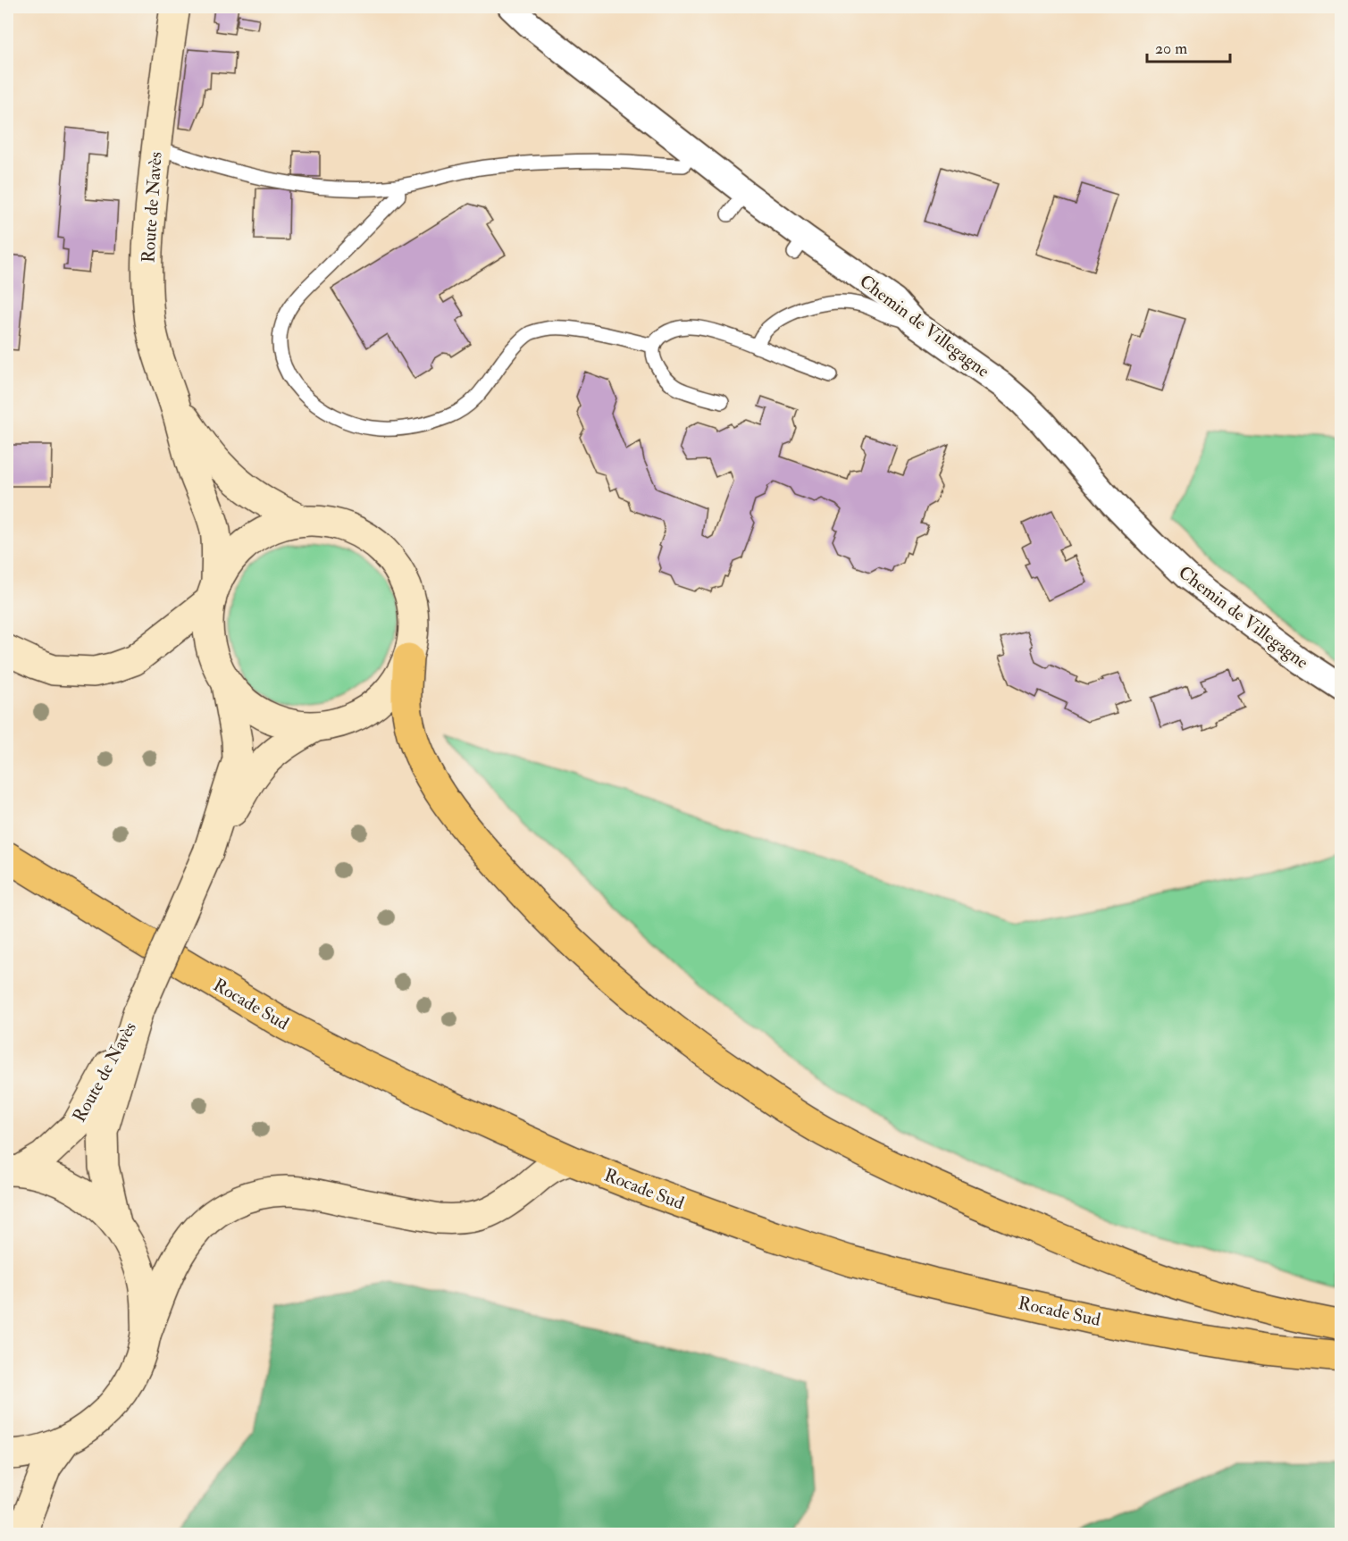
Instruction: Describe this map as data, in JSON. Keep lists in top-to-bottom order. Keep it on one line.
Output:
{"streets":{"main road":["Route de Navès","Rocade Sud"],"street":["Chemin de Villegagne"]},"scale_bar":"20 m"}
